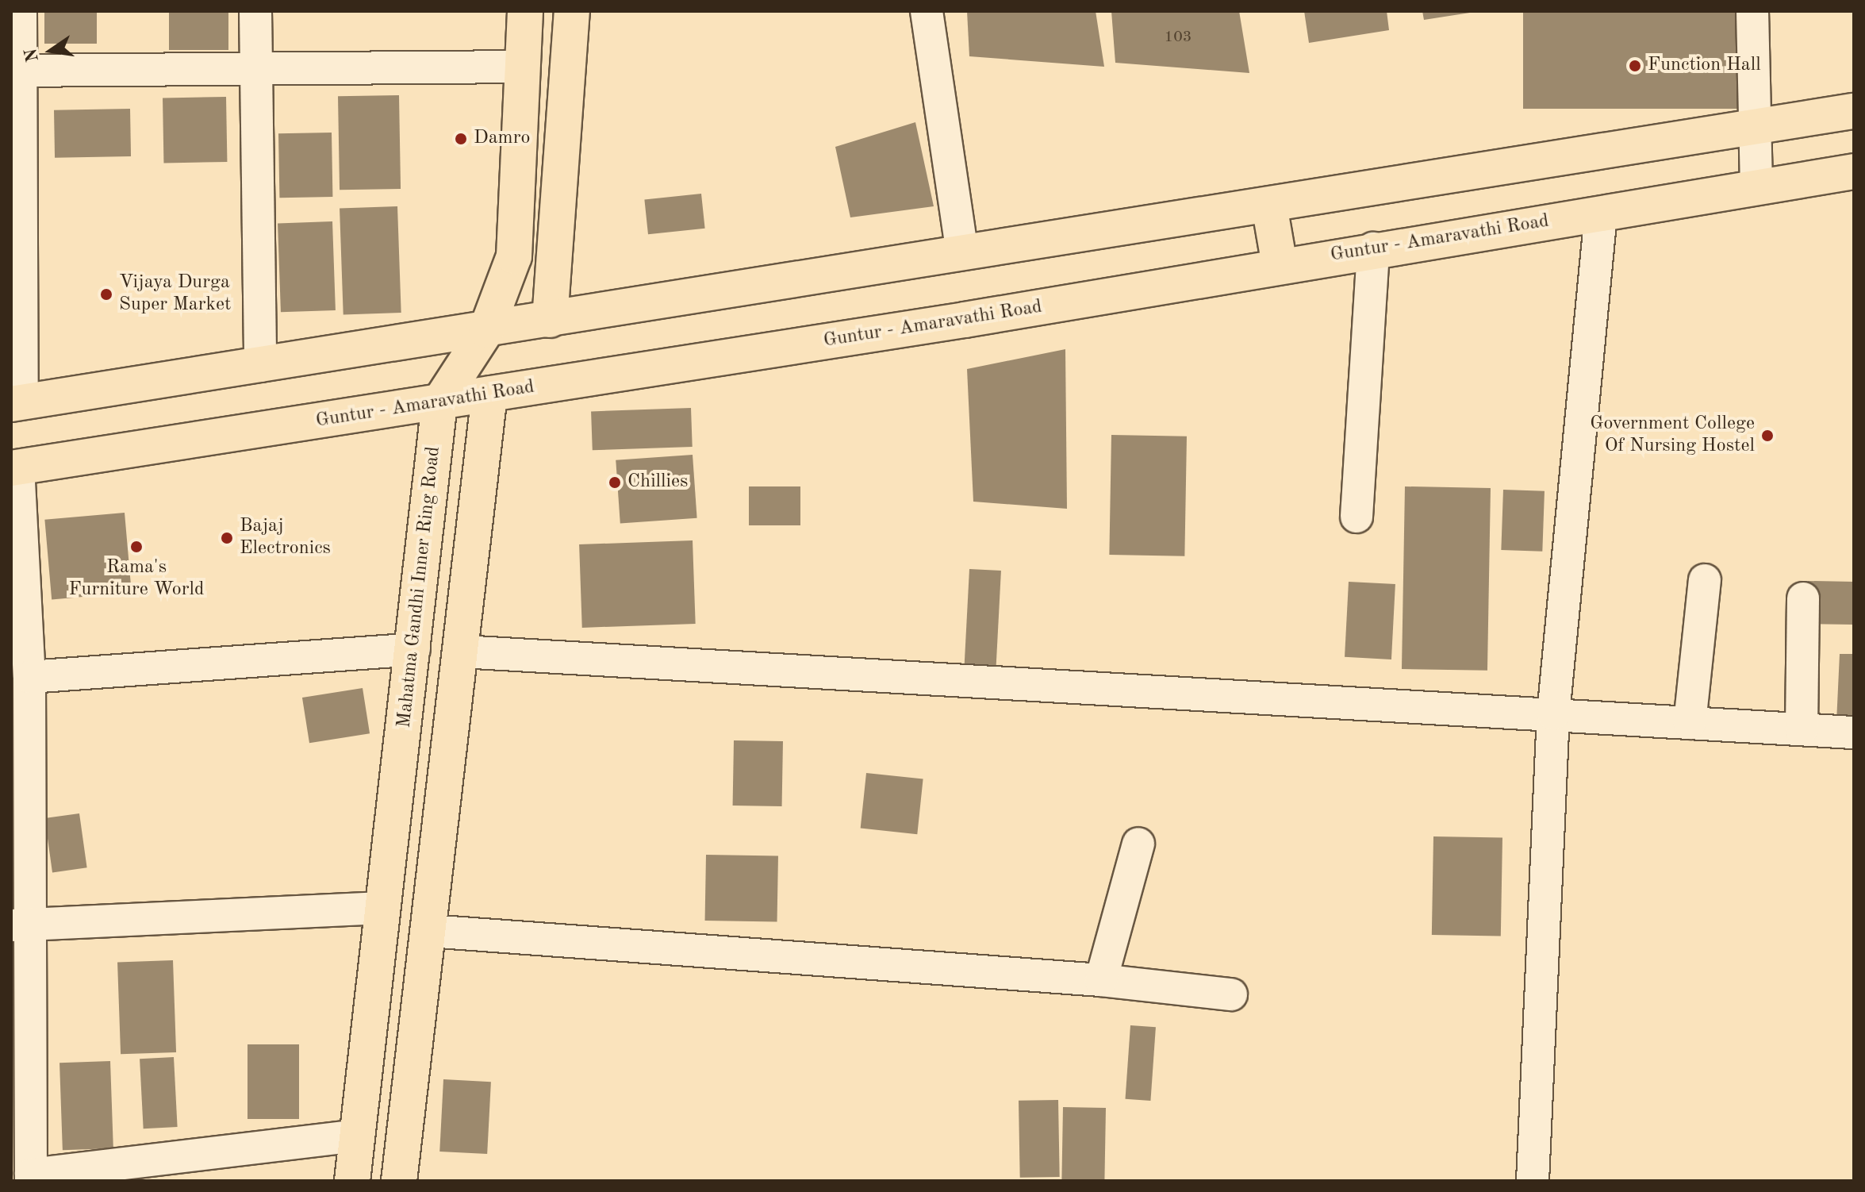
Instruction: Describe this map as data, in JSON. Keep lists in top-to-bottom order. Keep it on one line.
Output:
{"streets":{"main road":["Guntur - Amaravathi Road","Mahatma Gandhi Inner Ring Road"]},"crossings":[["Guntur - Amaravathi Road","Mahatma Gandhi Inner Ring Road"]],"places":["Function Hall","Damro","Vijaya Durga Super Market","Government College Of Nursing Hostel","Chillies","Bajaj Electronics","Rama's Furniture World"],"house_numbers":["103"],"north":"left"}
